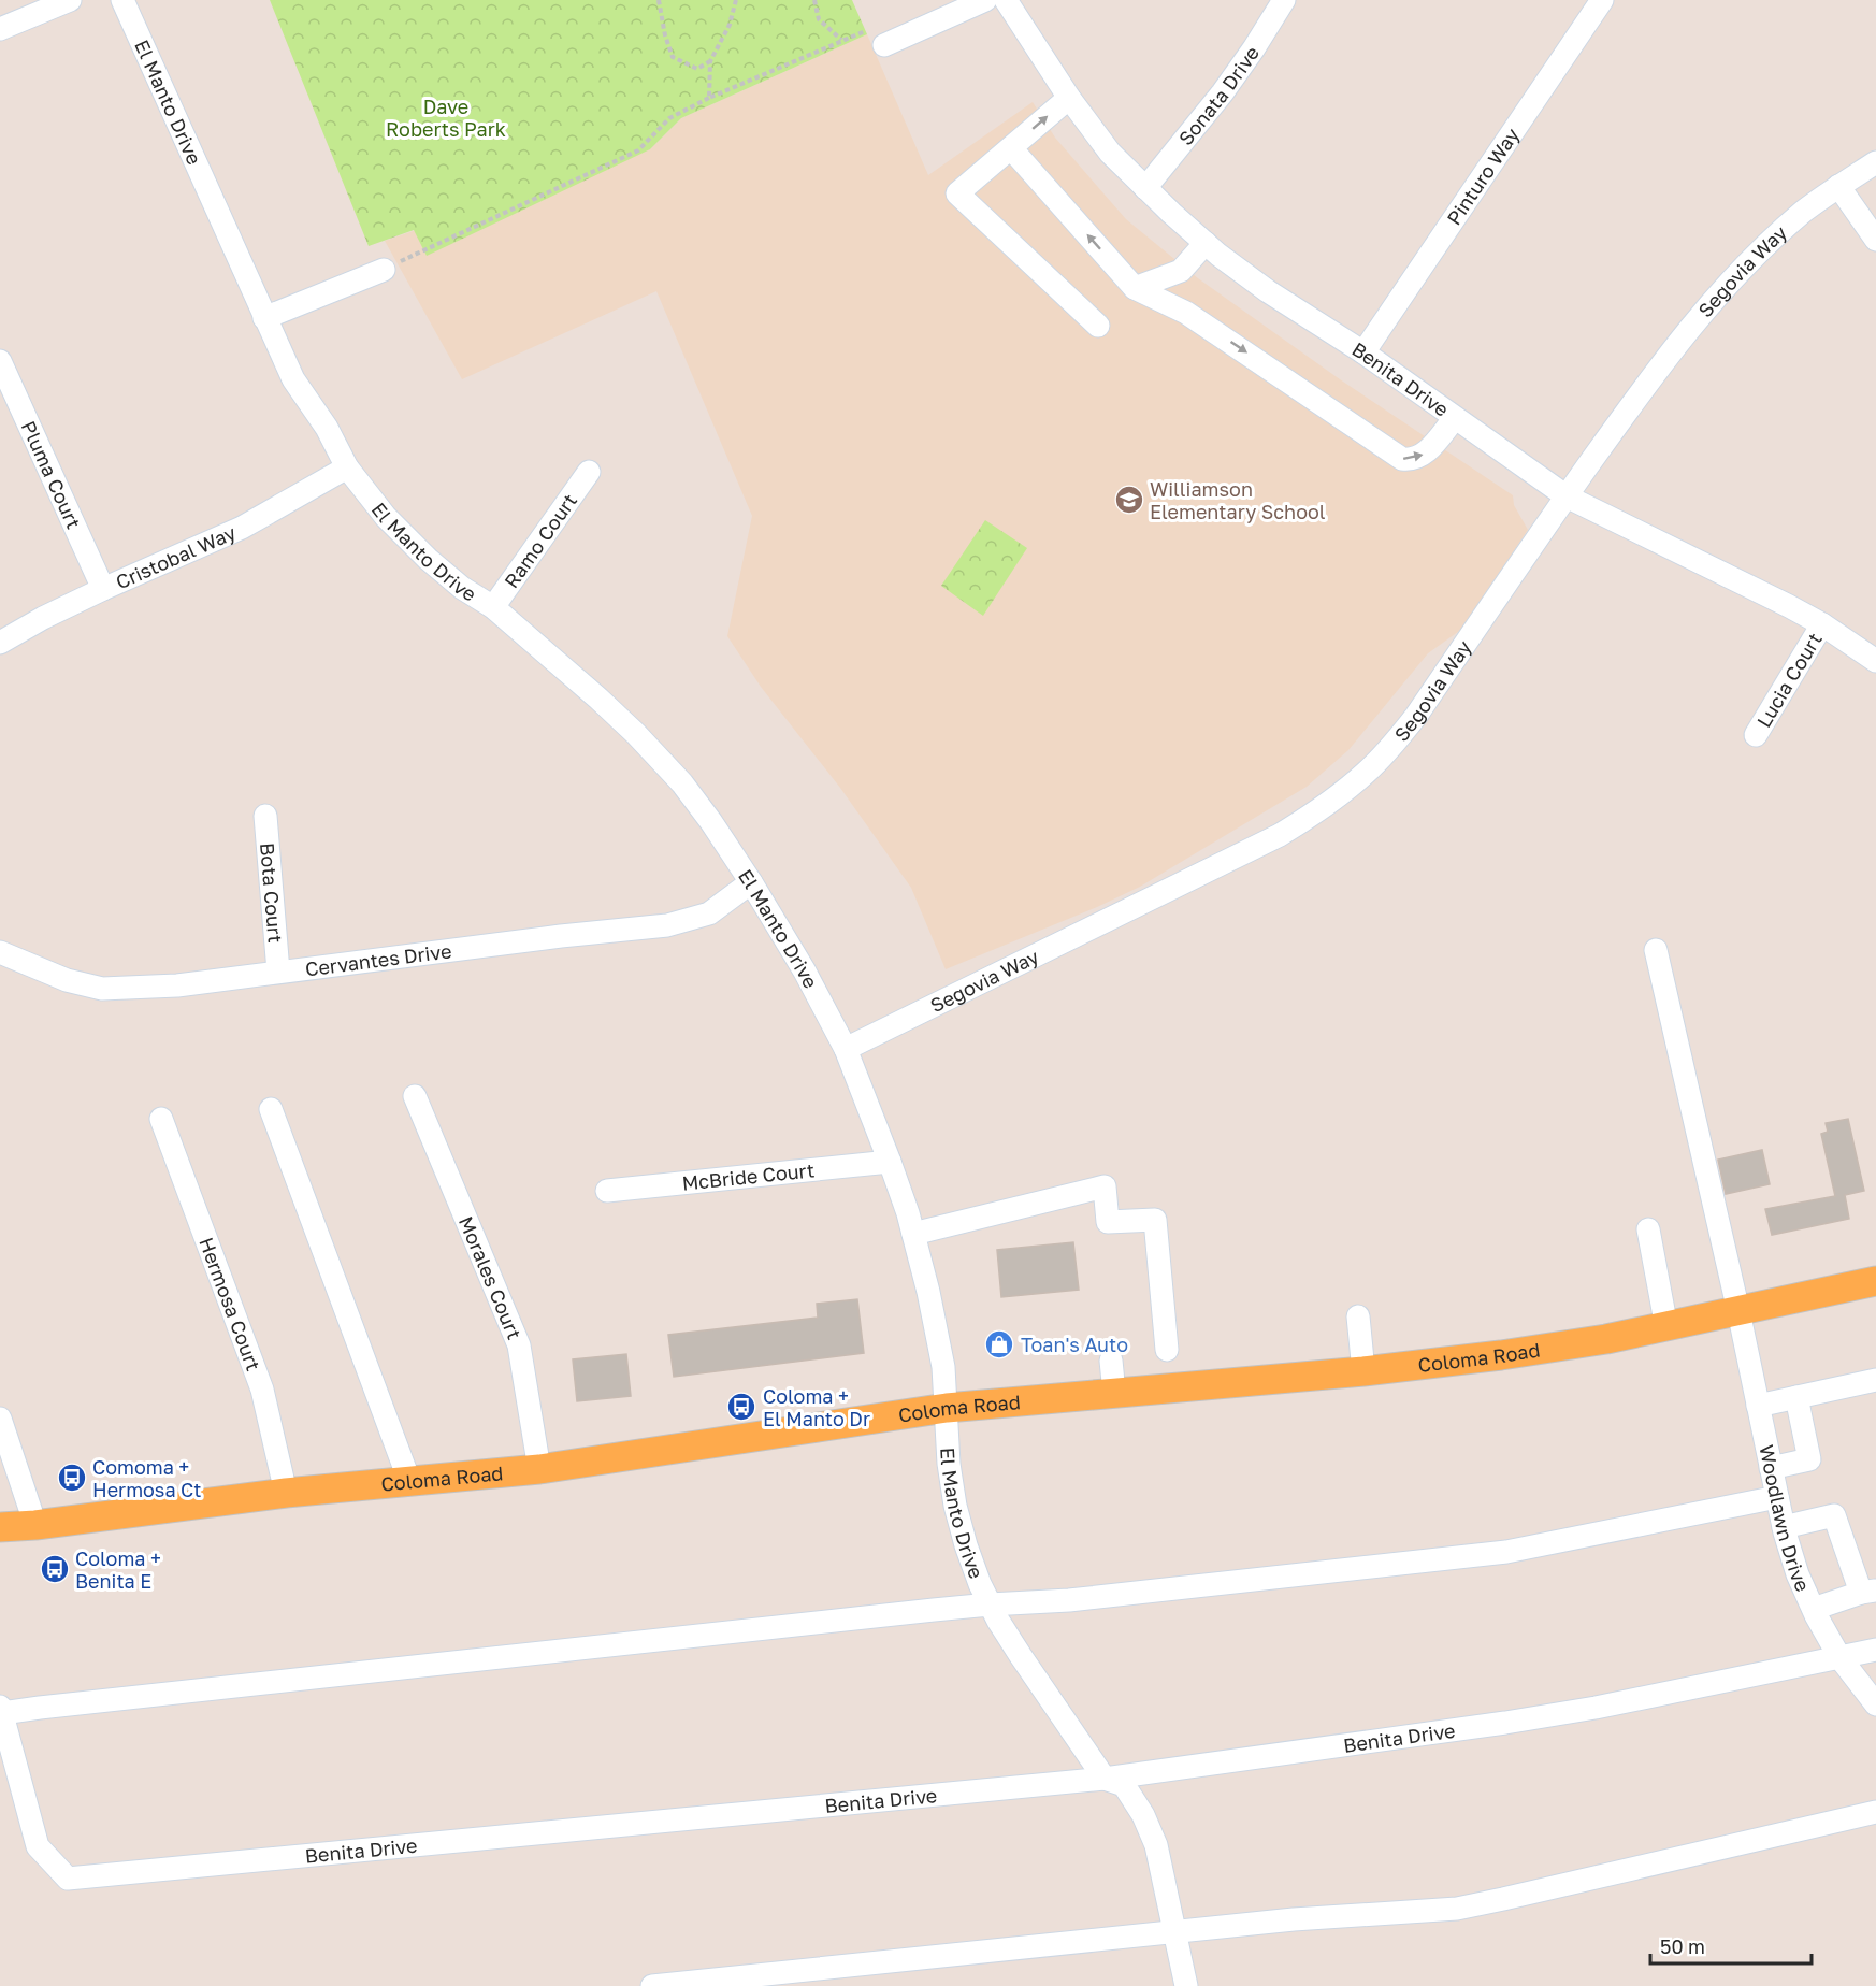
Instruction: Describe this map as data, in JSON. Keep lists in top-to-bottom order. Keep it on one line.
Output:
{"streets":{"main road":["Coloma Road"],"street":["Sonata Drive","El Manto Drive","Pinturo Way","Segovia Way","Benita Drive","Pluma Court","Ramo Court","Cristobal Way","Lucia Court","Bota Court","Cervantes Drive","McBride Court","Morales Court","Hermosa Court","Woodlawn Drive"]},"crossings":[["Sonata Drive","Benita Drive"],["El Manto Drive","Segovia Way"],["El Manto Drive","Benita Drive"],["El Manto Drive","Ramo Court"],["El Manto Drive","Cristobal Way"],["El Manto Drive","Cervantes Drive"],["El Manto Drive","McBride Court"],["El Manto Drive","Coloma Road"],["Pinturo Way","Benita Drive"],["Segovia Way","Benita Drive"],["Benita Drive","Lucia Court"],["Benita Drive","Woodlawn Drive"],["Pluma Court","Cristobal Way"],["Bota Court","Cervantes Drive"],["Morales Court","Coloma Road"],["Hermosa Court","Coloma Road"],["Coloma Road","Woodlawn Drive"]],"parks":["Dave Roberts Park"],"places":{"school or university":["Williamson Elementary School"],"shop":["Toan's Auto"],"bus stop":["Coloma + El Manto Dr","Comoma + Hermosa Ct","Coloma + Benita E"]},"scale_bar":"50 m"}
